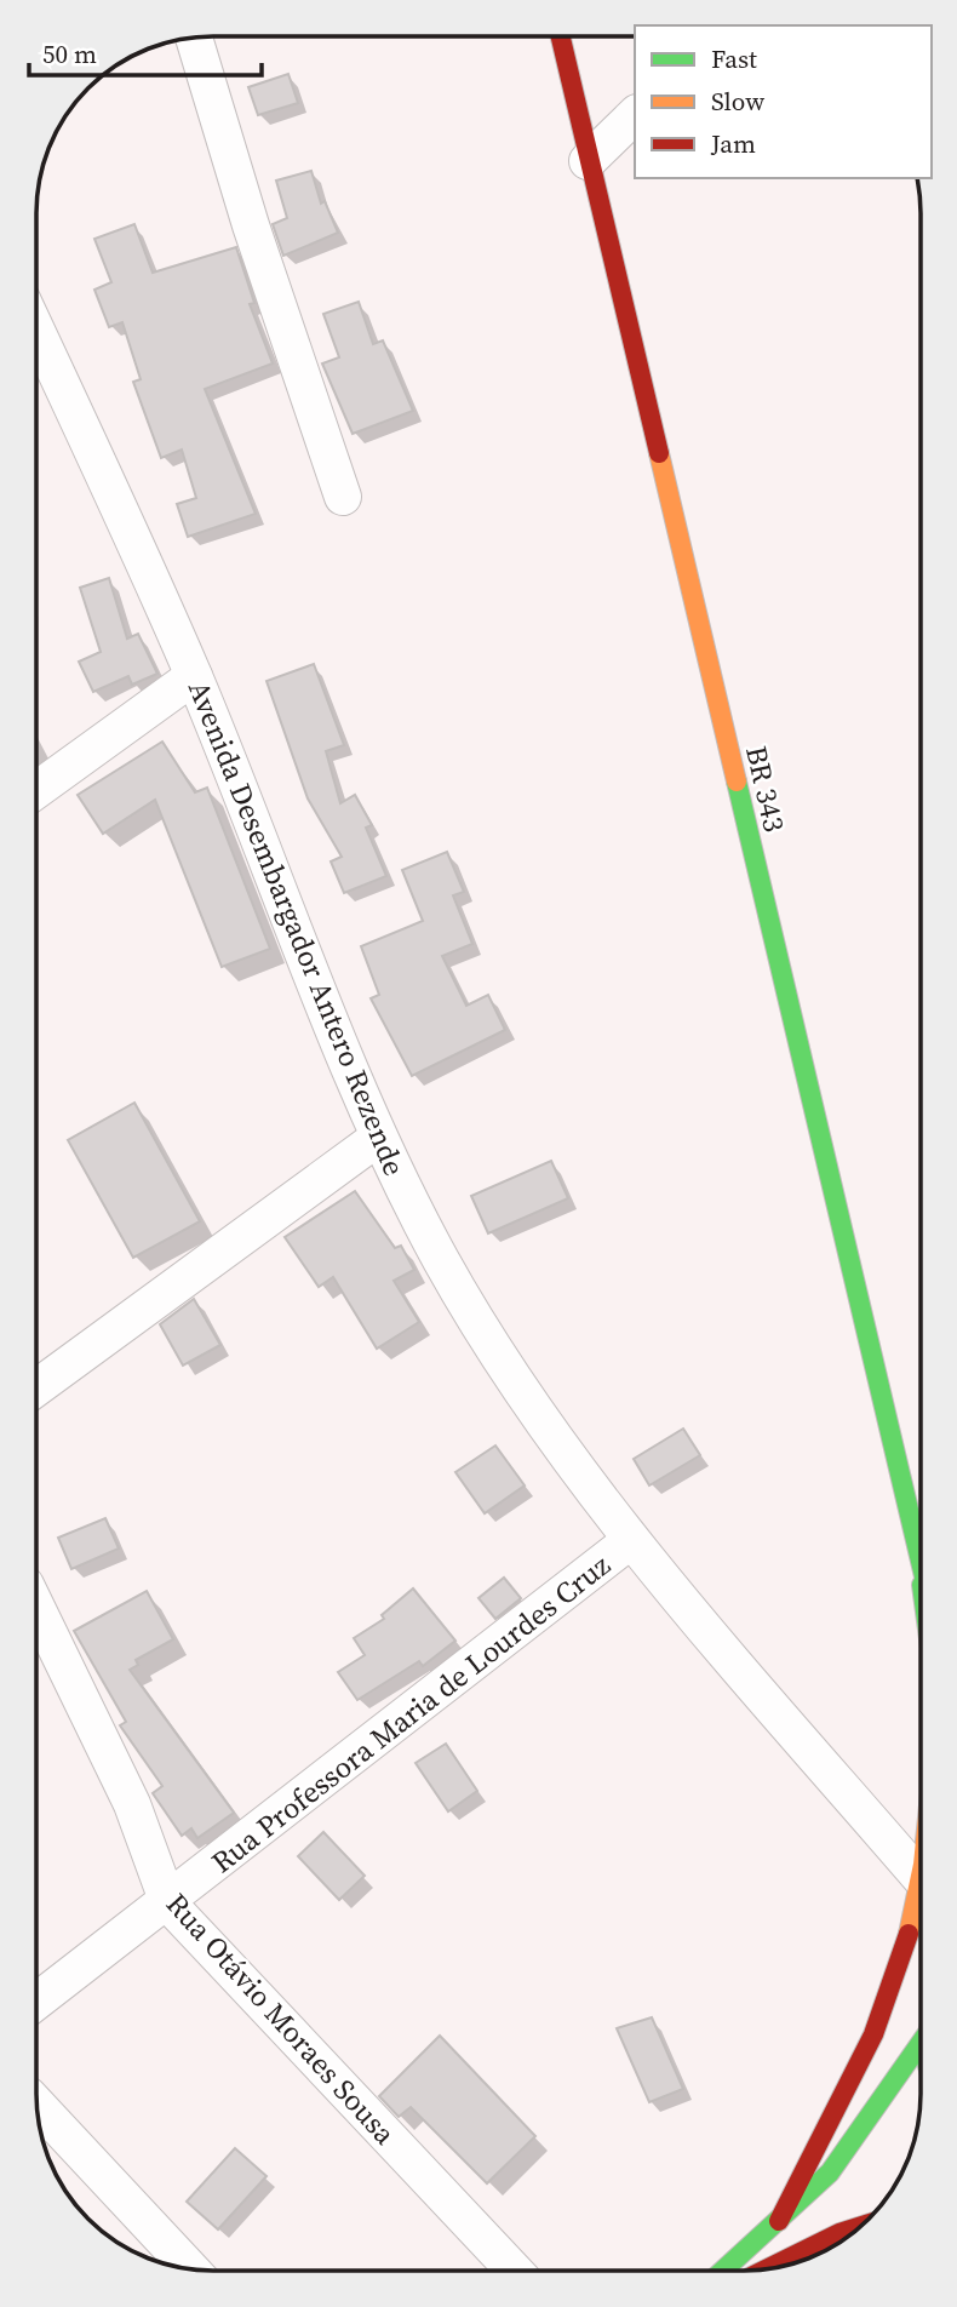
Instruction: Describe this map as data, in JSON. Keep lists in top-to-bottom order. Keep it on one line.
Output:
{"streets":{"main road":["BR 343"],"street":["Avenida Desembargador Antero Rezende","Rua Professora Maria de Lourdes Cruz","Rua Otávio Moraes Sousa"]},"crossings":[["Avenida Desembargador Antero Rezende","Rua Professora Maria de Lourdes Cruz"],["Rua Professora Maria de Lourdes Cruz","Rua Otávio Moraes Sousa"]],"legend":["Fast","Slow","Jam"],"scale_bar":"50 m"}
